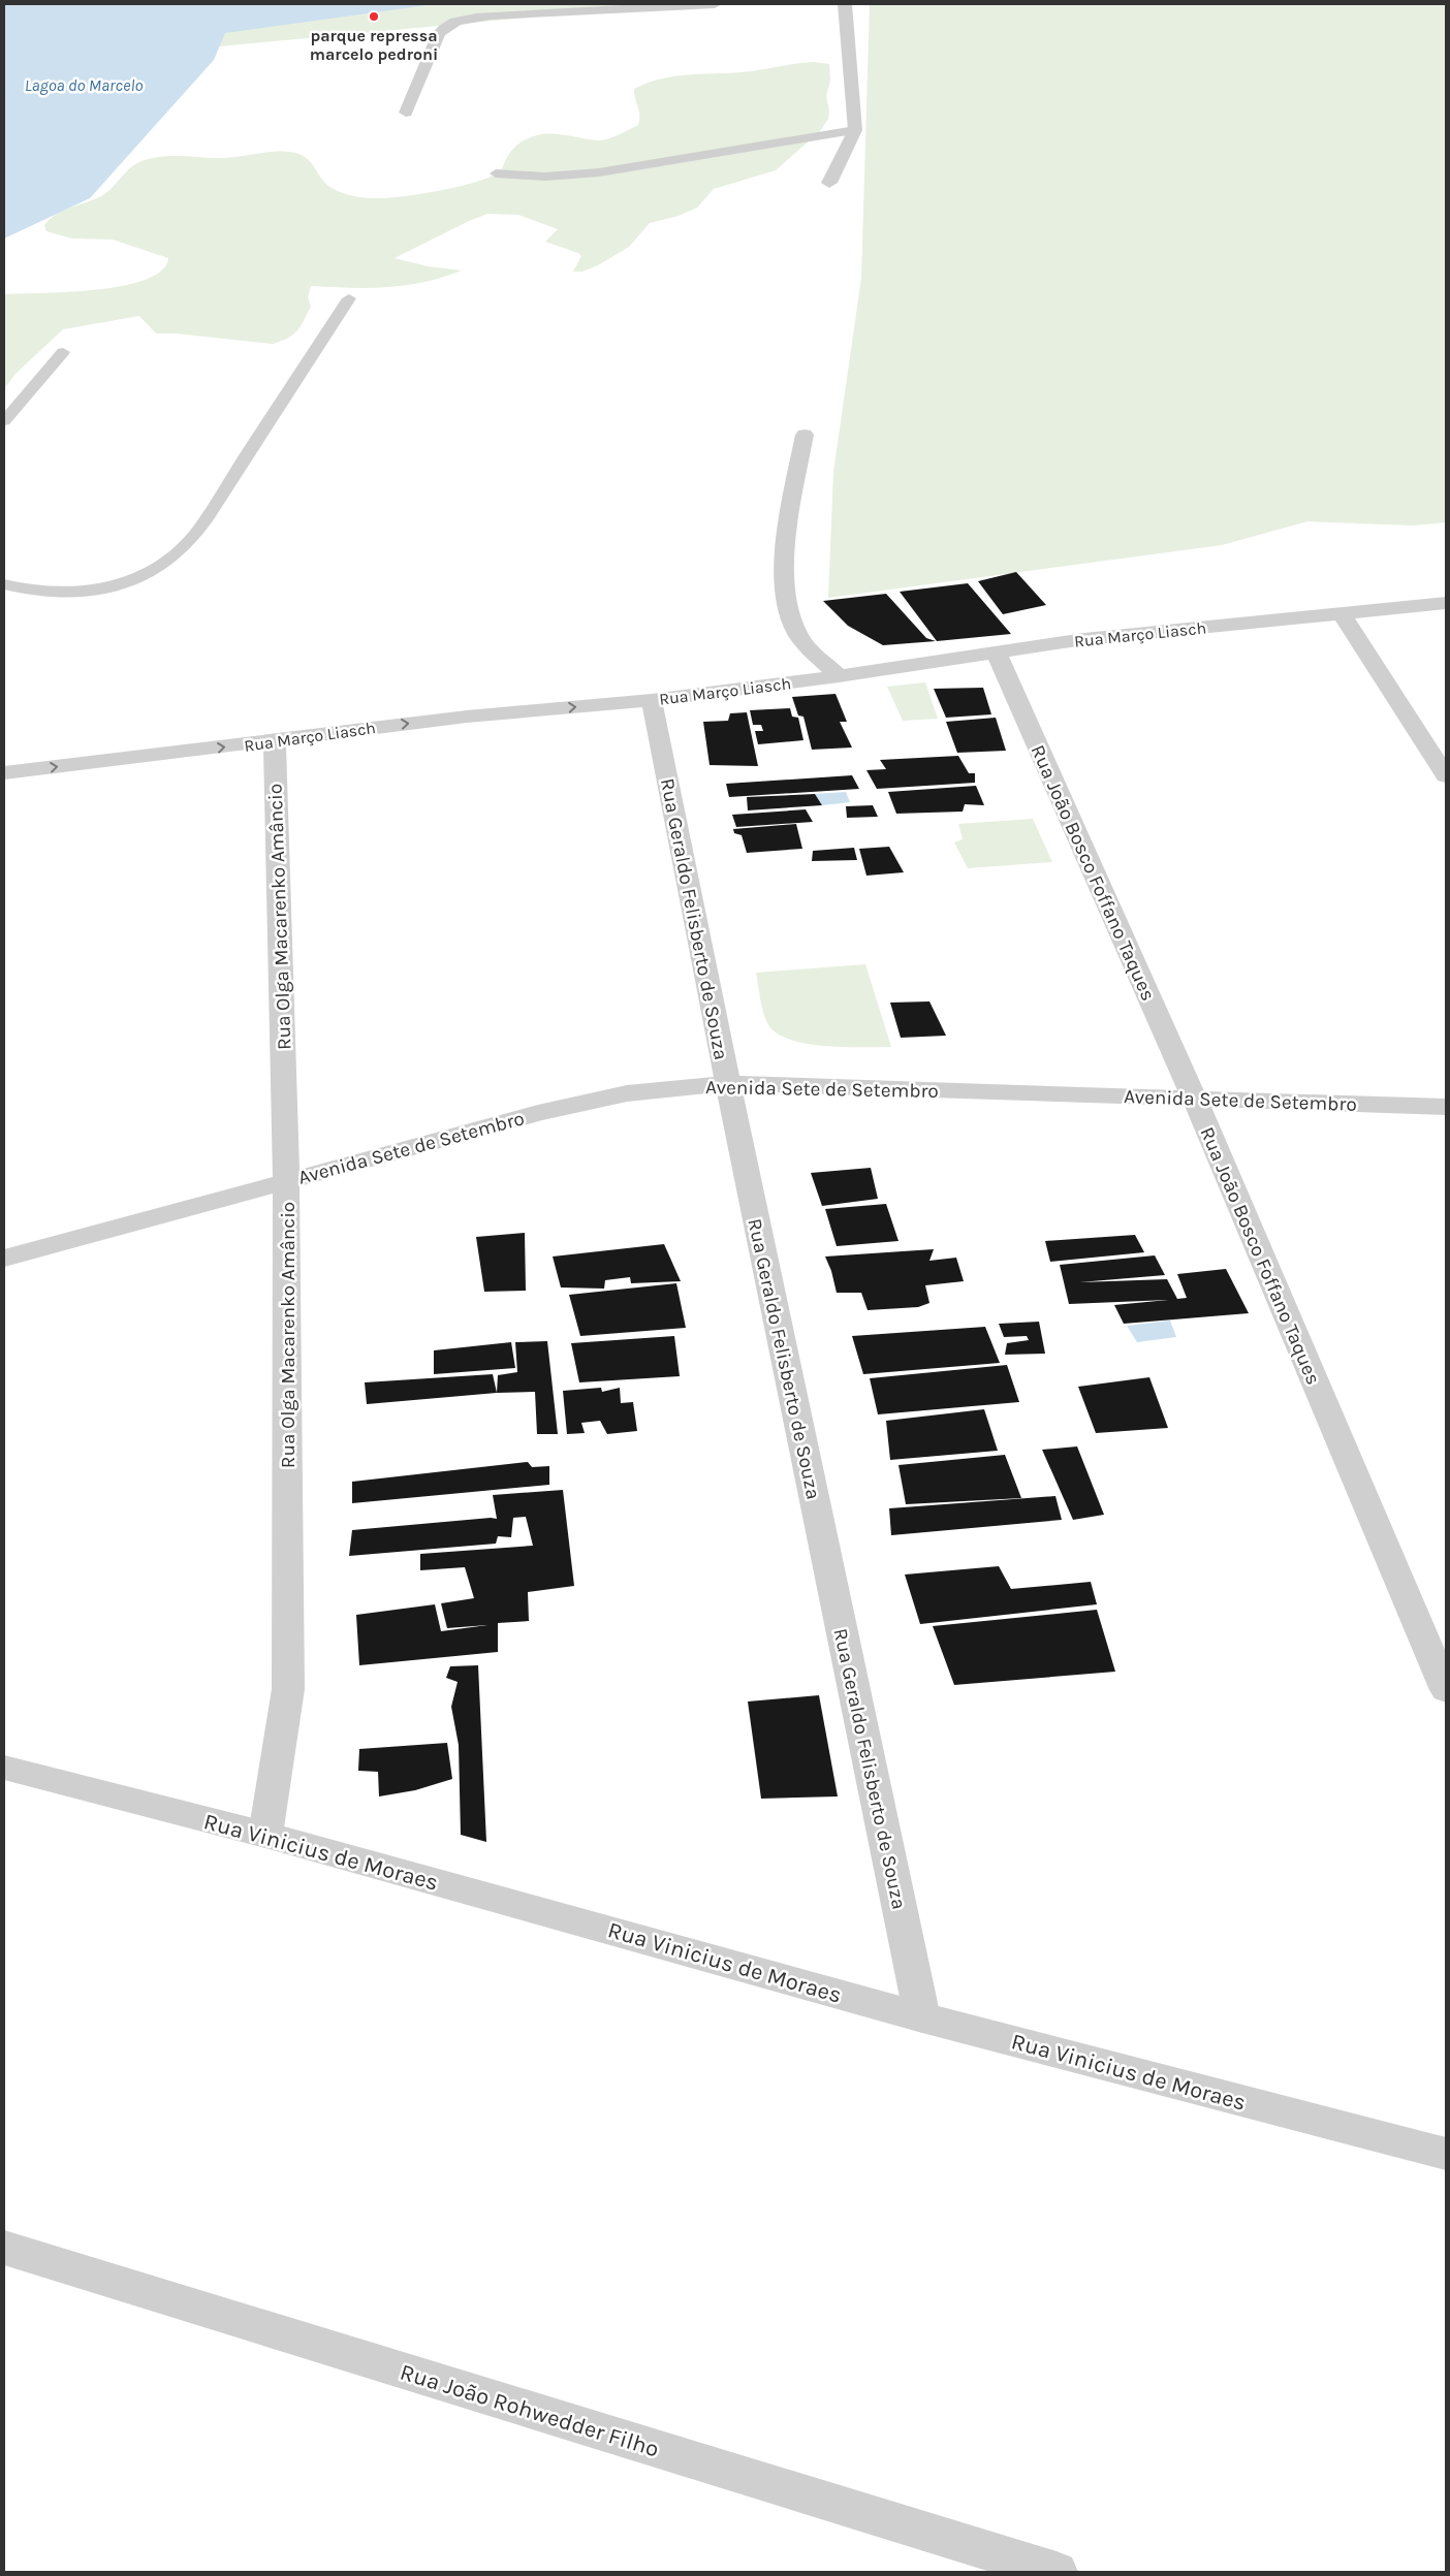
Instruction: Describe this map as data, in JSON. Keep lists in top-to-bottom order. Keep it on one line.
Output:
{"streets":{"street":["Rua Março Liasch","Rua João Bosco Foffano Taques","Rua Olga Macarenko Amâncio","Rua Geraldo Felisberto de Souza","Avenida Sete de Setembro","Rua Vinicius de Moraes","Rua João Rohwedder Filho"]},"crossings":[["Rua Março Liasch","Rua João Bosco Foffano Taques"],["Rua Março Liasch","Rua Olga Macarenko Amâncio"],["Rua Março Liasch","Rua Geraldo Felisberto de Souza"],["Rua João Bosco Foffano Taques","Avenida Sete de Setembro"],["Rua Olga Macarenko Amâncio","Avenida Sete de Setembro"],["Rua Olga Macarenko Amâncio","Rua Vinicius de Moraes"],["Rua Geraldo Felisberto de Souza","Avenida Sete de Setembro"],["Rua Geraldo Felisberto de Souza","Rua Vinicius de Moraes"]],"one_way":["Rua Março Liasch"],"water":["Lagoa do Marcelo"],"places":["parque repressa marcelo pedroni"]}
